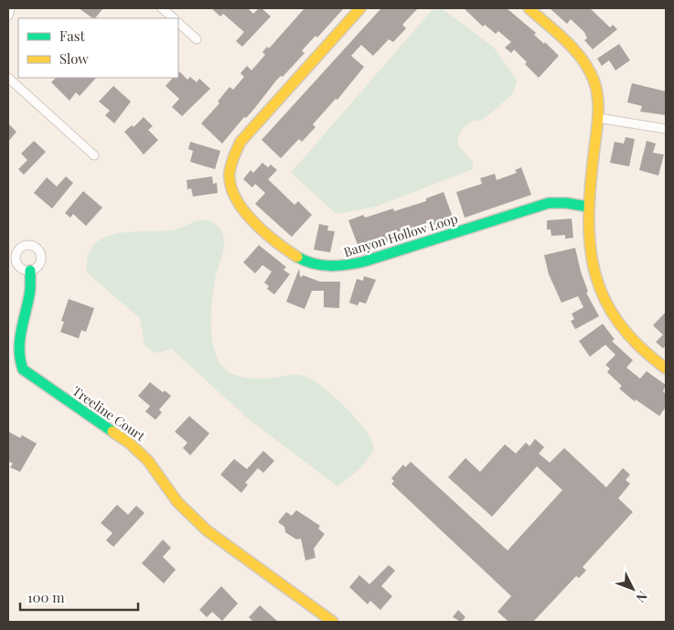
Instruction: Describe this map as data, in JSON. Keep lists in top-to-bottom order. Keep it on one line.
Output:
{"streets":{"street":["Banyon Hollow Loop","Treeline Court"]},"legend":["Fast","Slow"],"scale_bar":"100 m","north":"bottom right"}
